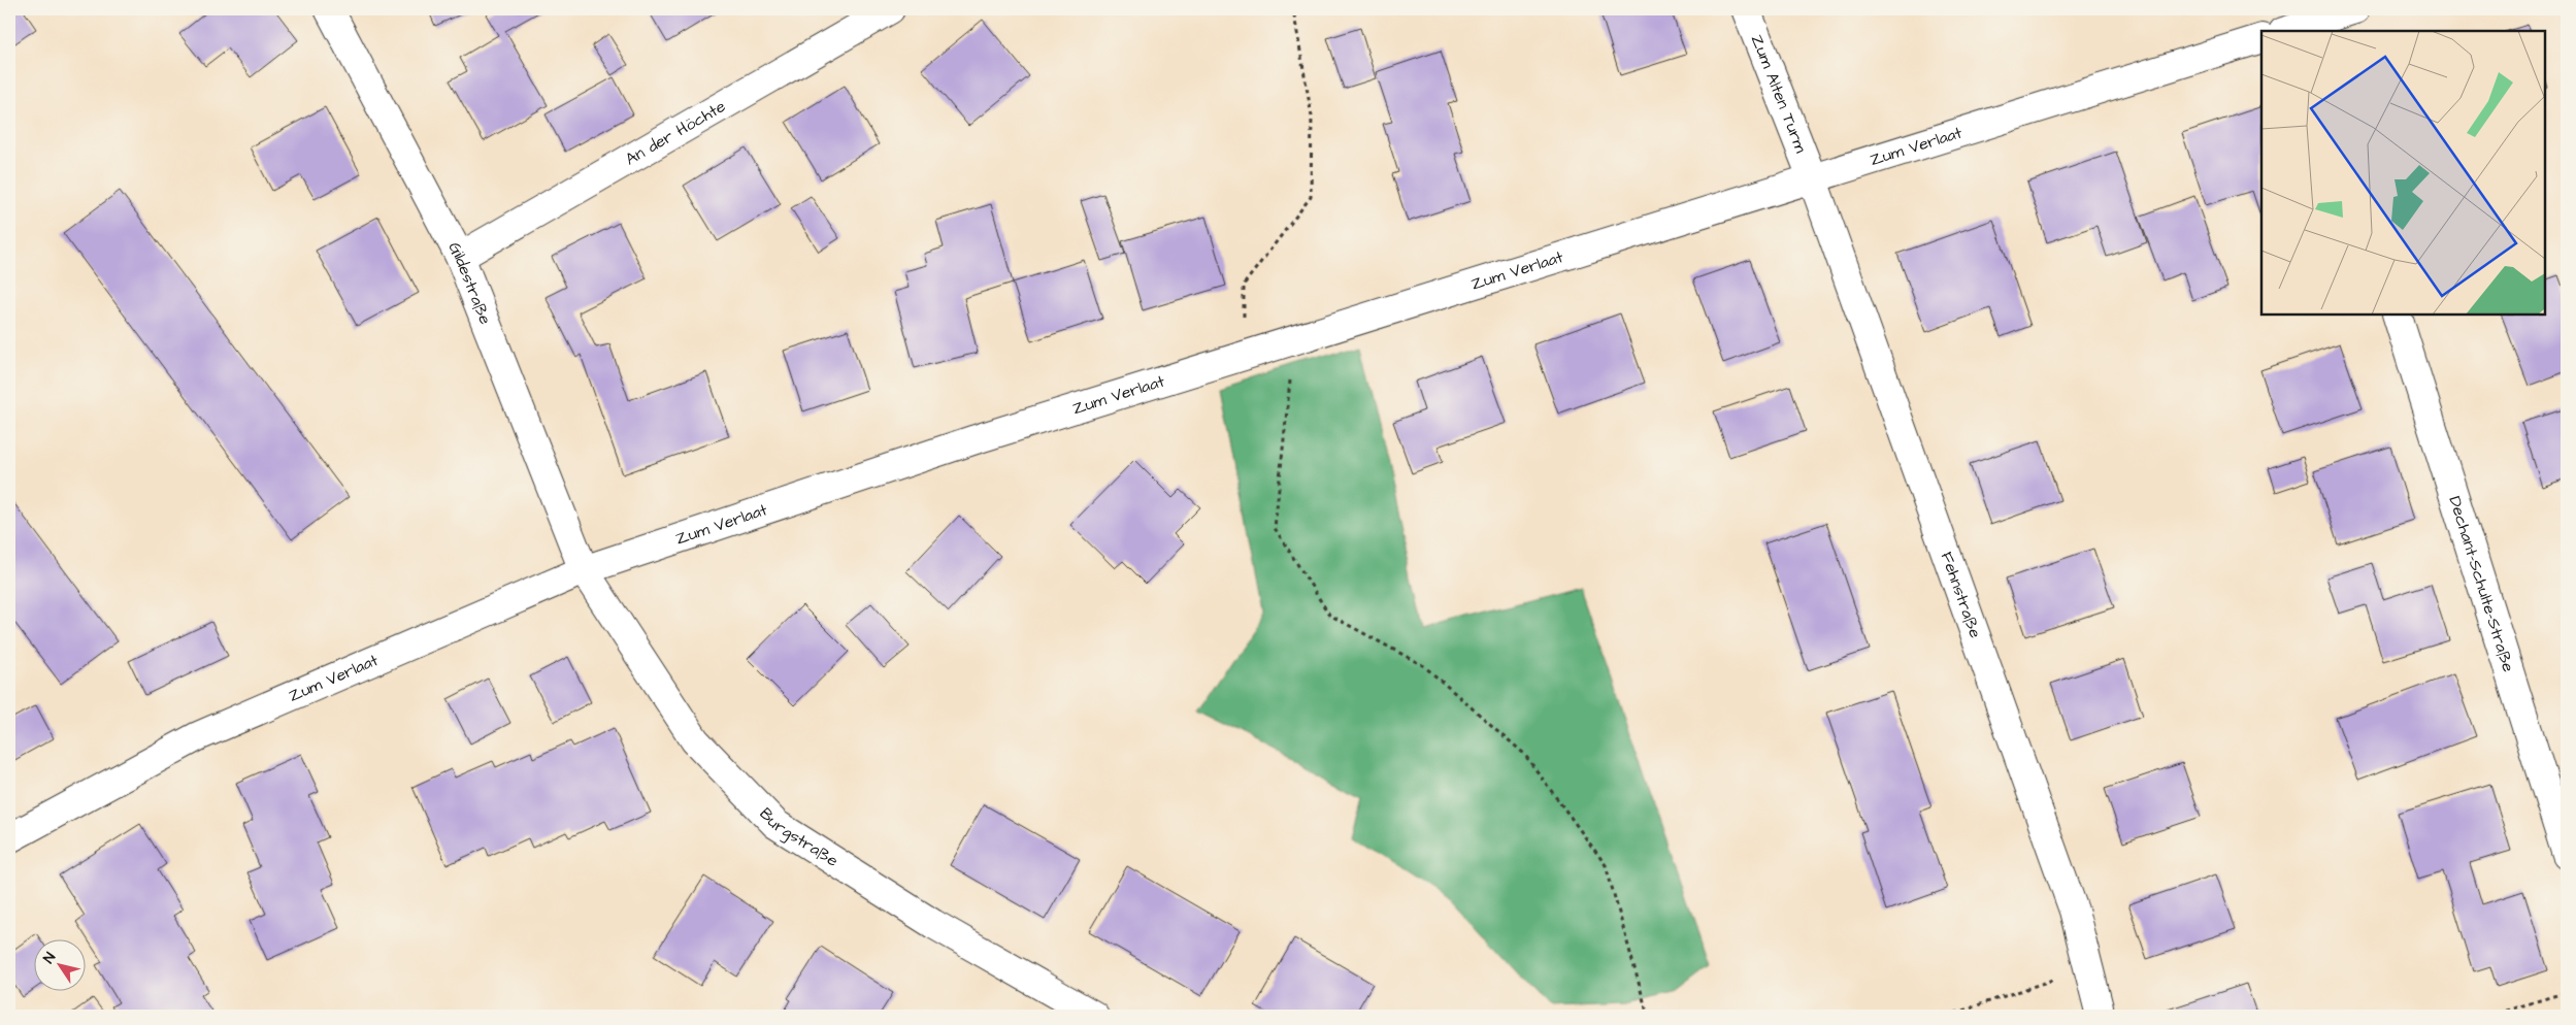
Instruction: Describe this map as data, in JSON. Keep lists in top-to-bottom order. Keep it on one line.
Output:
{"streets":{"street":["Zum Alten Turm","An der Höchte","Zum Verlaat","Gildestraße","Dechant-Schulte-Straße","Fehnstraße","Burgstraße"]},"crossings":[["Zum Alten Turm","Zum Verlaat"],["Zum Alten Turm","Fehnstraße"],["An der Höchte","Gildestraße"],["Zum Verlaat","Gildestraße"],["Zum Verlaat","Fehnstraße"],["Zum Verlaat","Burgstraße"],["Gildestraße","Burgstraße"]],"north":"top left"}
